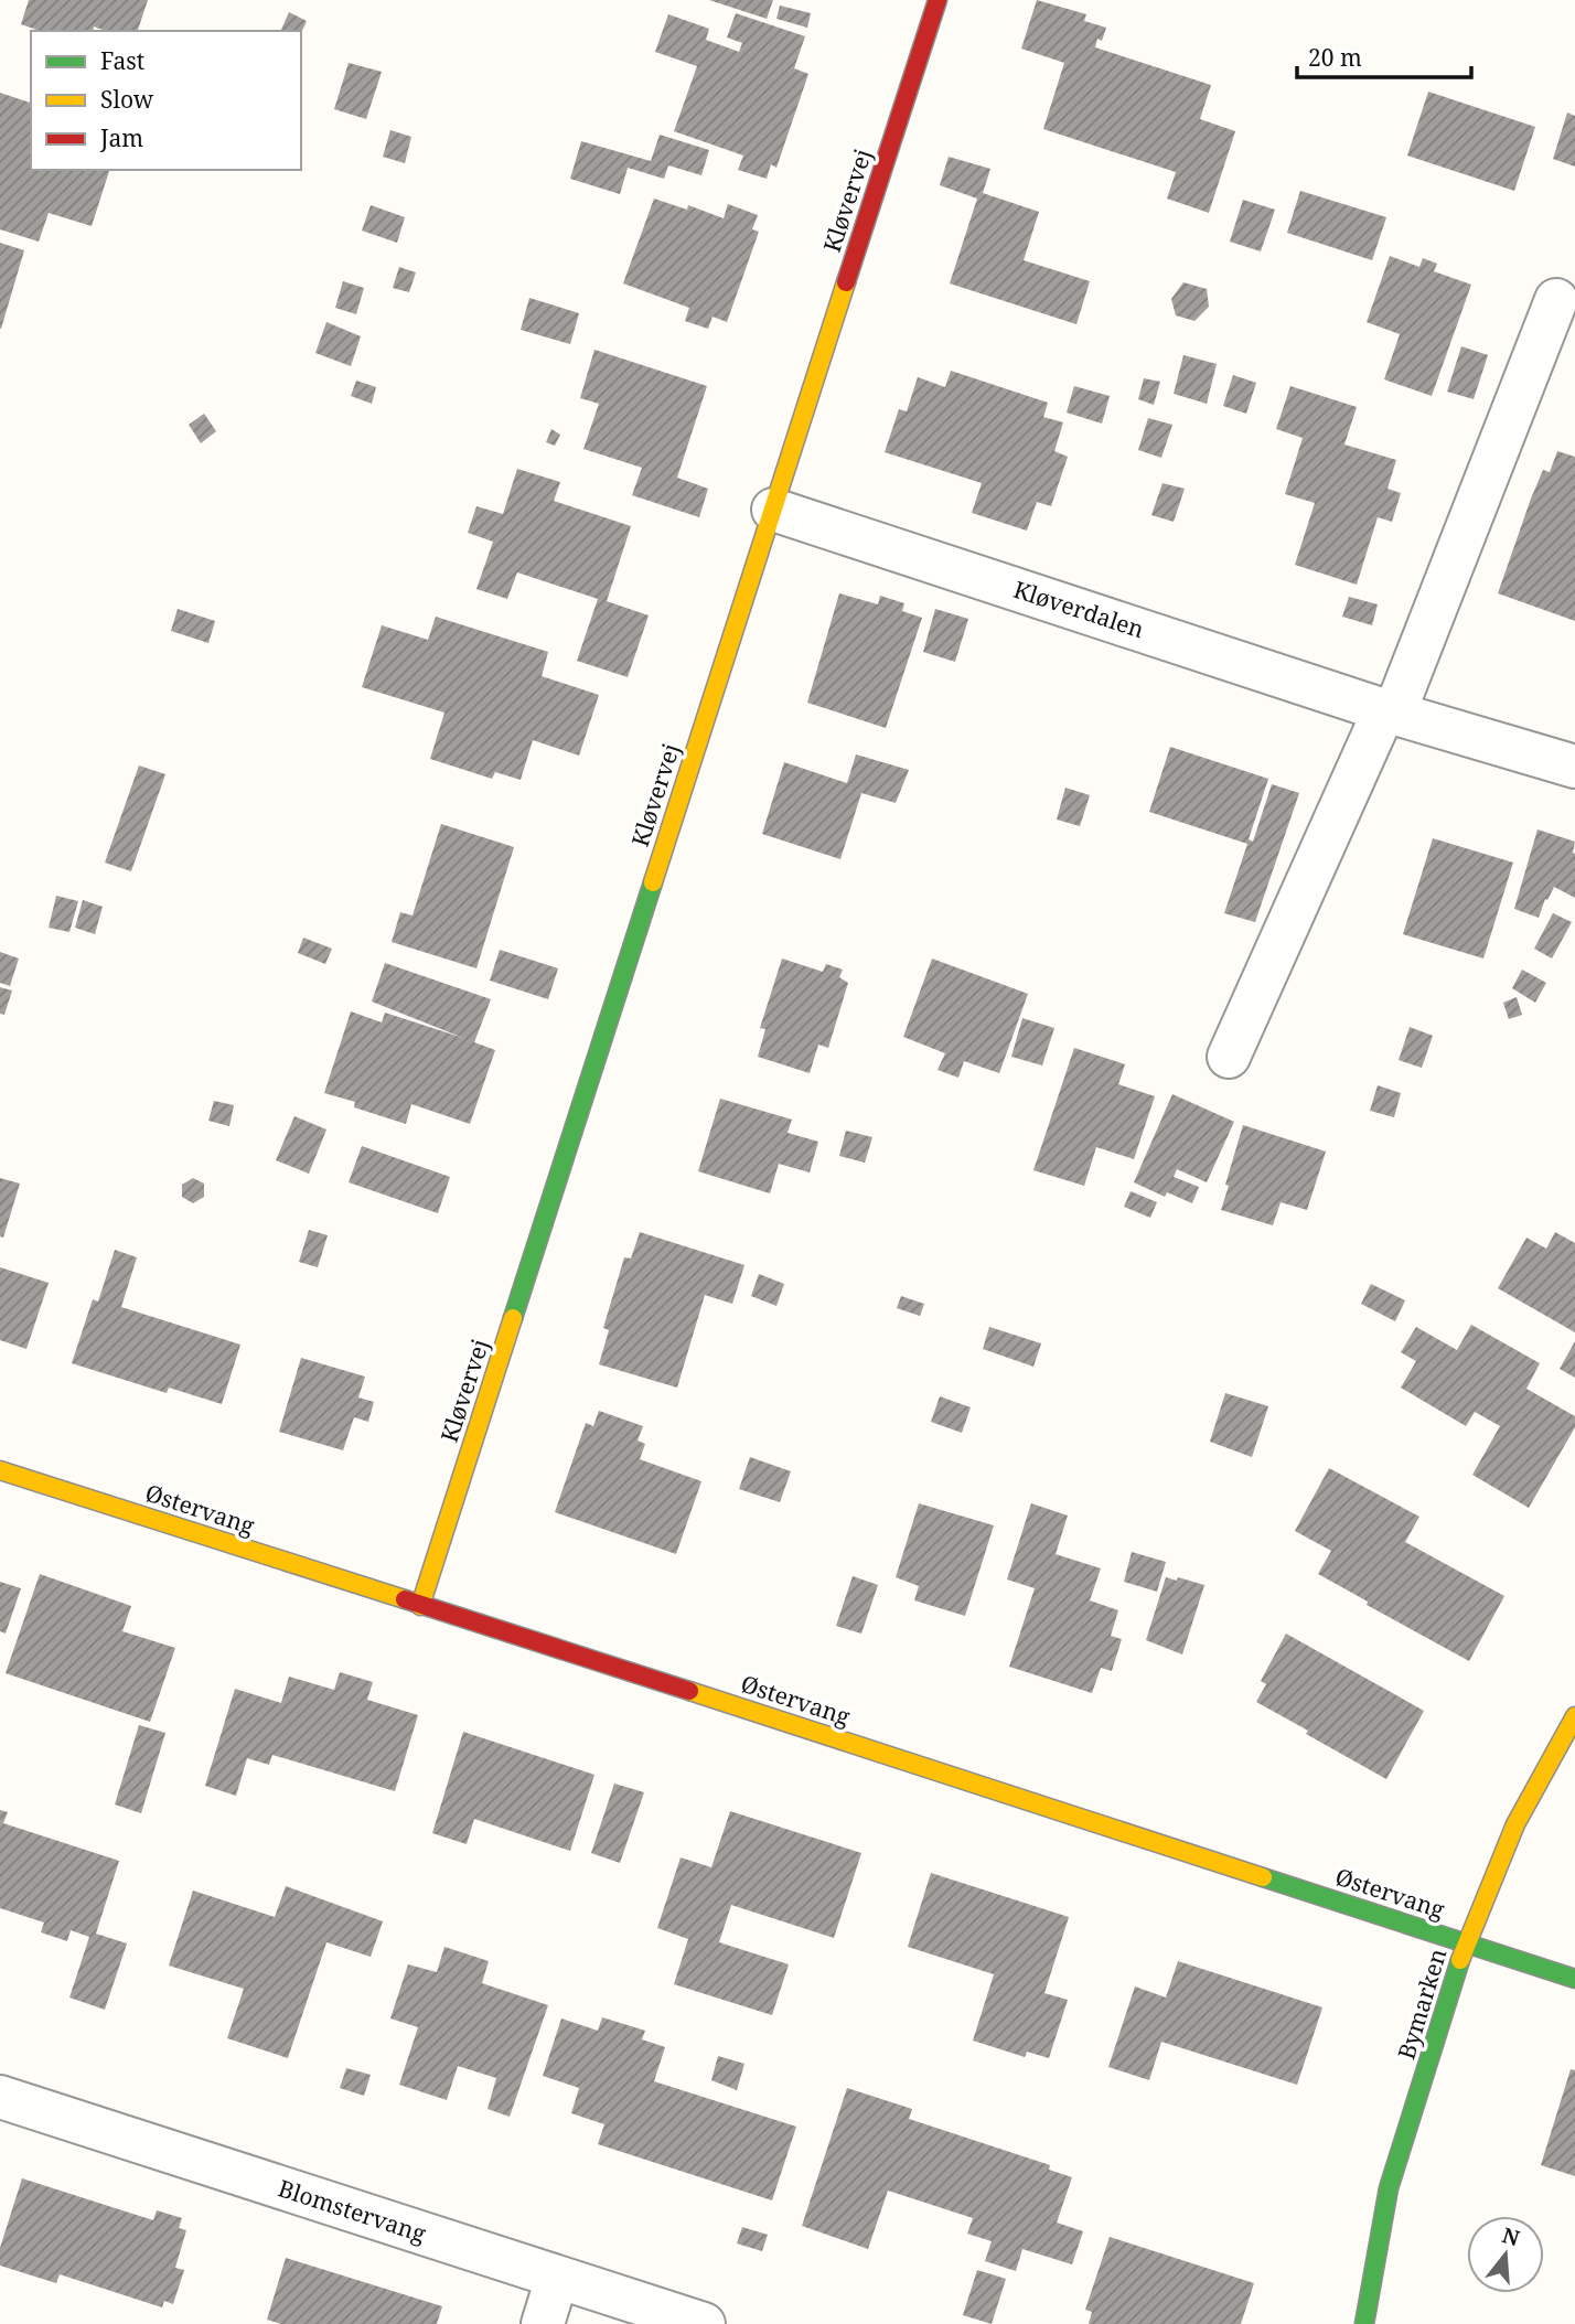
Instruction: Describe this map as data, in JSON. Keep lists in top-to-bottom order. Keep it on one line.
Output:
{"streets":{"street":["Kløvervej","Kløverdalen","Østervang","Bymarken","Blomstervang"]},"crossings":[["Kløvervej","Kløverdalen"],["Kløvervej","Østervang"],["Østervang","Bymarken"]],"legend":["Fast","Slow","Jam"],"scale_bar":"20 m","north":"top"}
